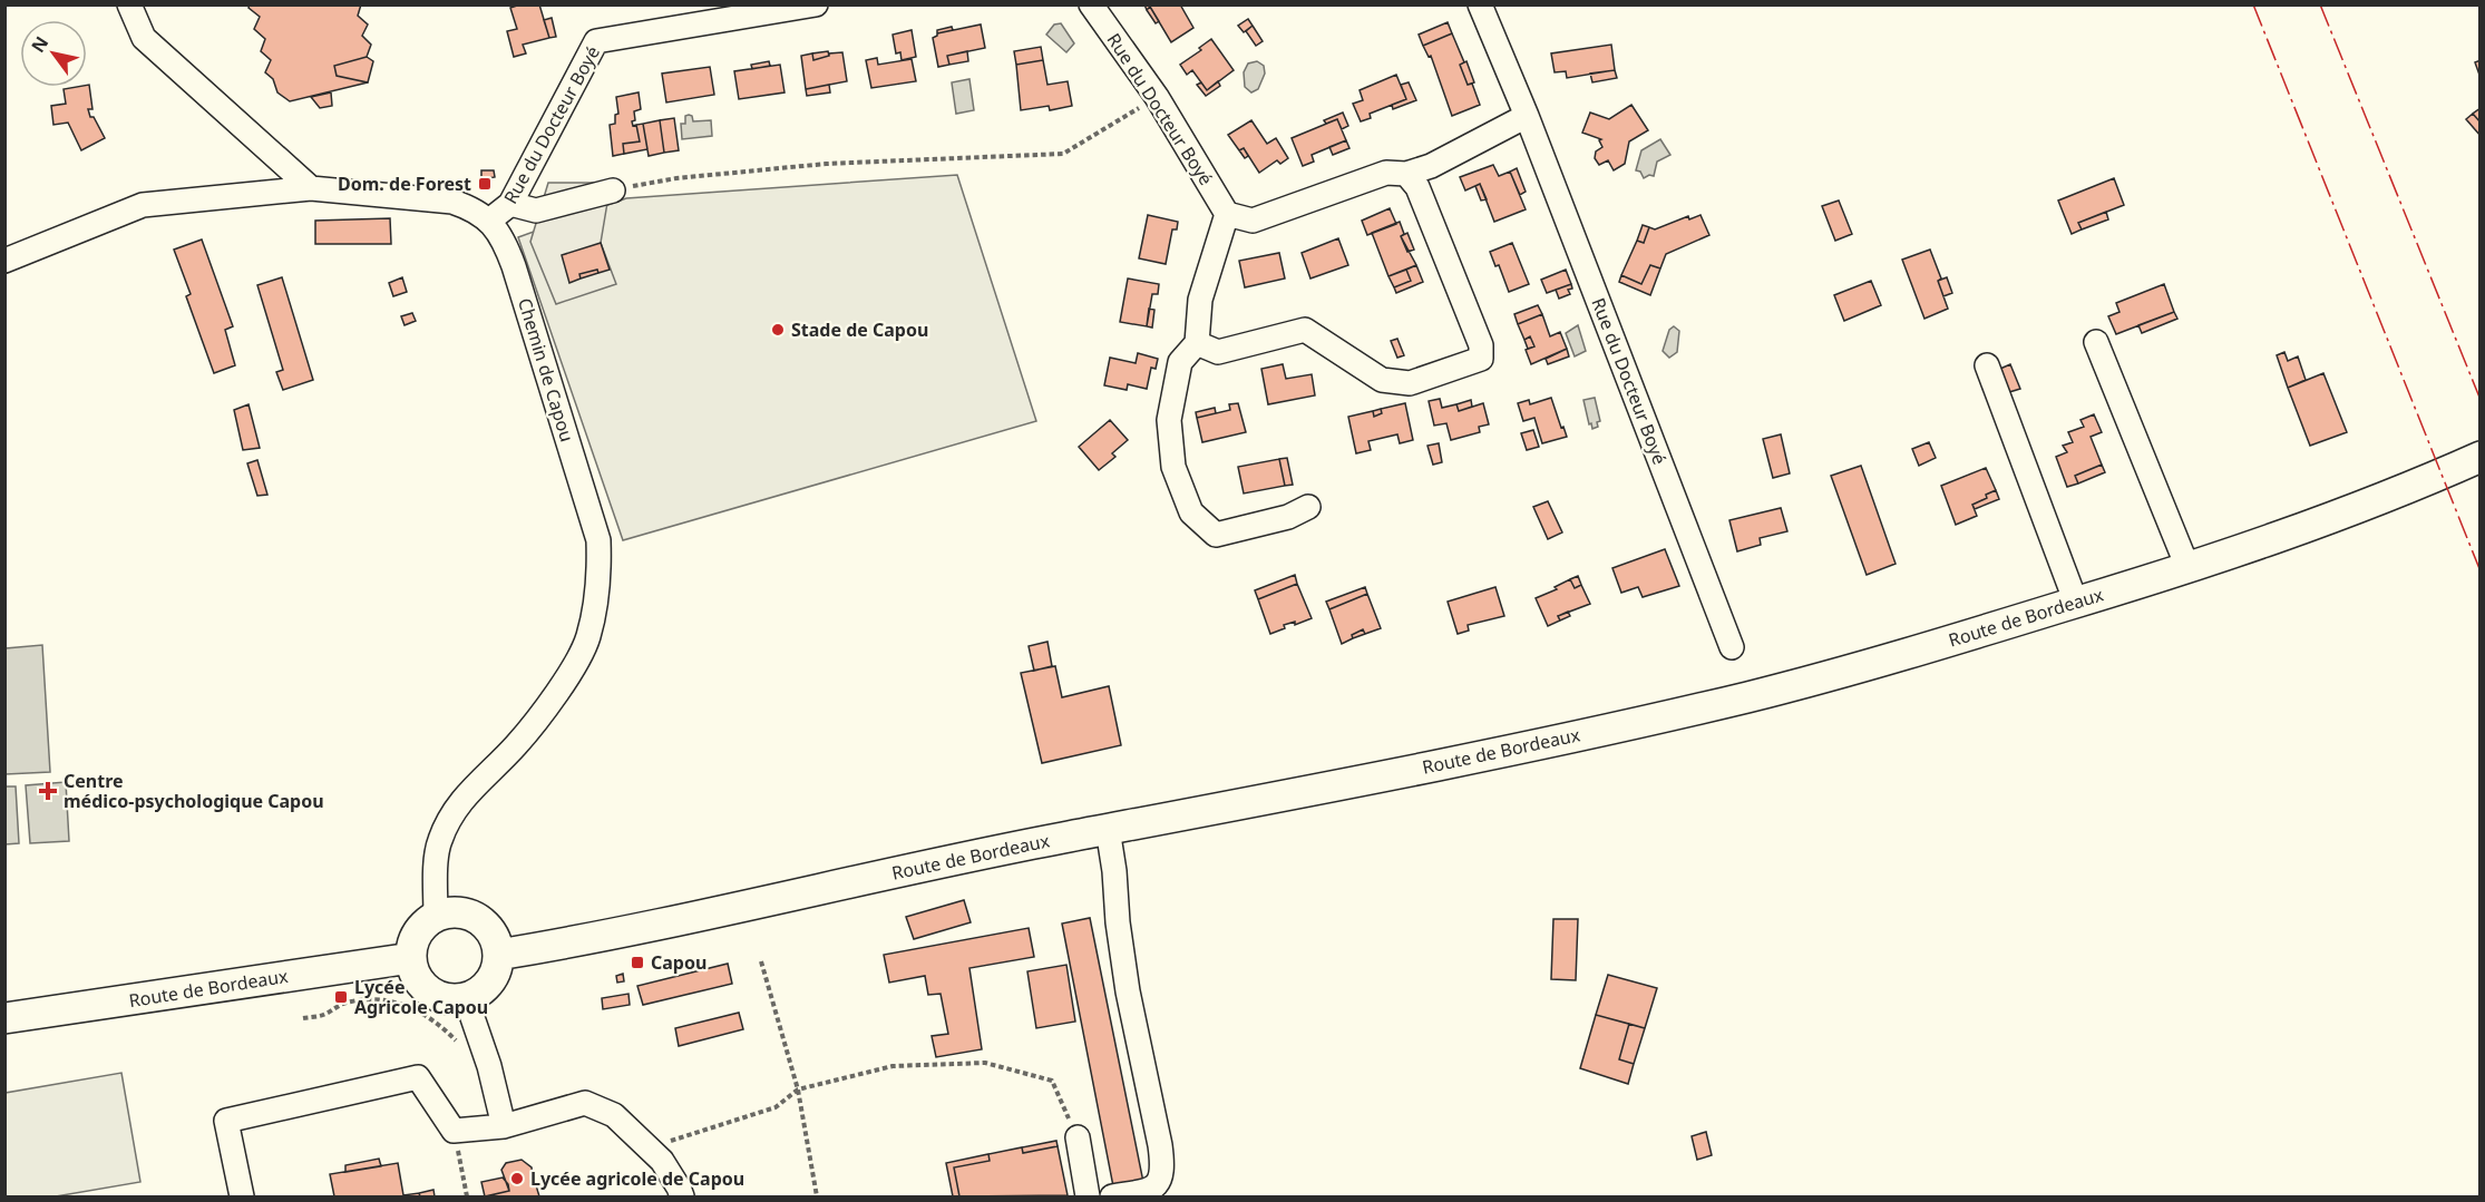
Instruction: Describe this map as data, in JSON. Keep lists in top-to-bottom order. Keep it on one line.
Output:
{"streets":{"main road":["Route de Bordeaux"],"street":["Rue du Docteur Boyé","Chemin de Capou"]},"crossings":[["Rue du Docteur Boyé","Chemin de Capou"],["Chemin de Capou","Route de Bordeaux"]],"places":{"transit":["Dom. de Forest","Capou","Lycée Agricole Capou"],"other":["Stade de Capou","Lycée agricole de Capou"],"health":["Centre médico-psychologique Capou"]},"north":"top left"}
